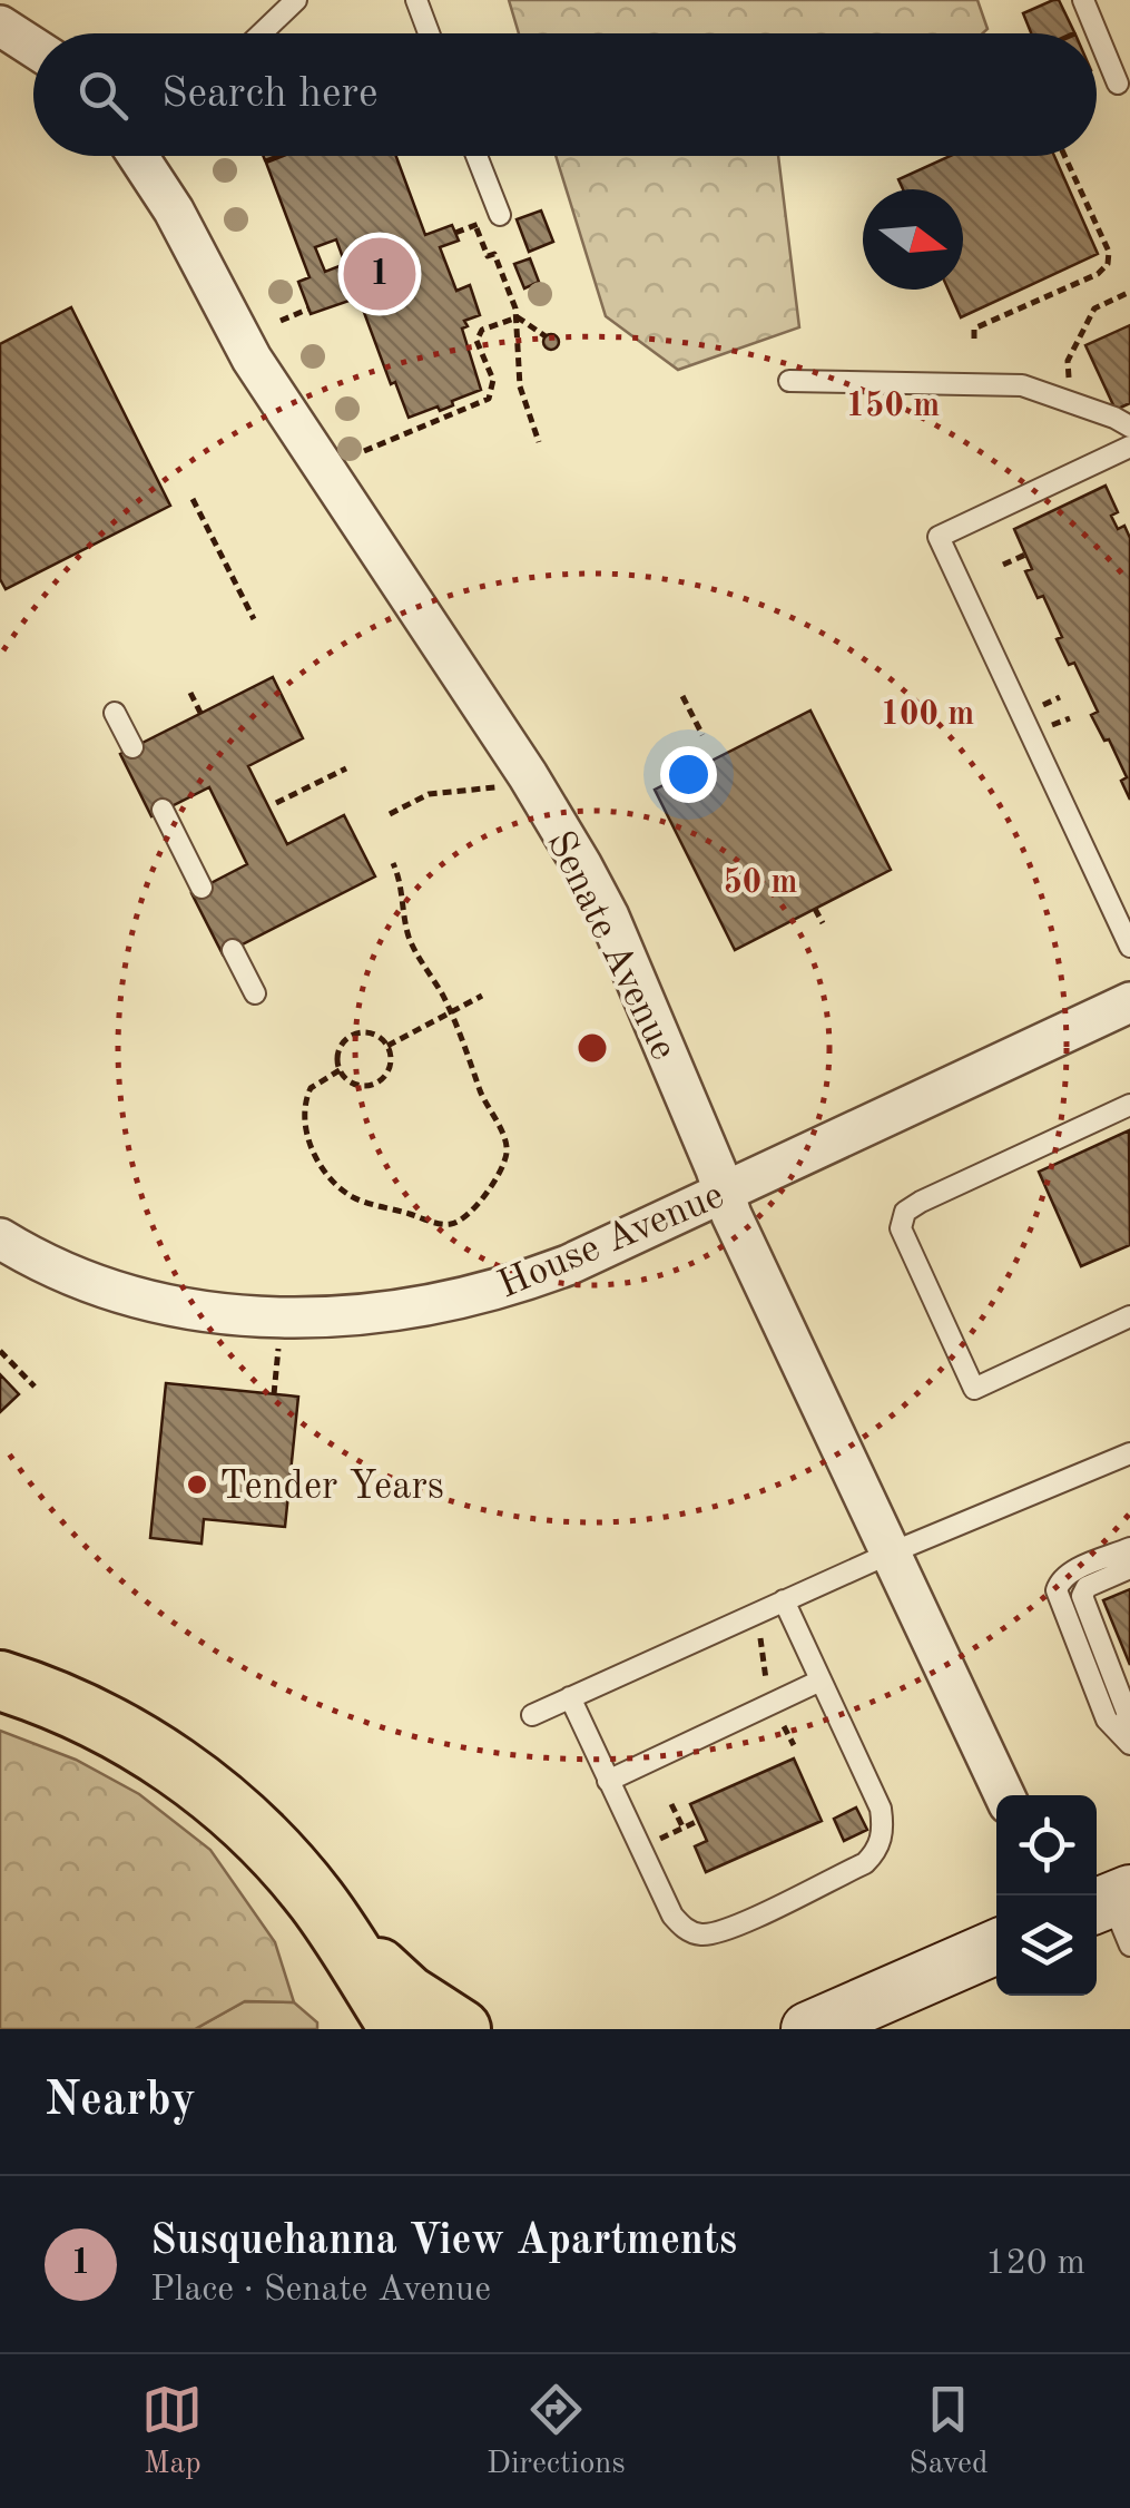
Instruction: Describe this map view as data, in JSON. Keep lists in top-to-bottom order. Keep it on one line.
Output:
{"streets":{"street":["Senate Avenue","House Avenue"]},"crossings":[["Senate Avenue","House Avenue"]],"places":["Tender Years"],"north":"right","page":{"search":"Search here","pins":"1","heading":"Nearby","list":[{"mark":"1","name":"Susquehanna View Apartments","note":"Place · Senate Avenue","value":"120 m"}],"nav":["Map","Directions","Saved"]},"rings":["150 m","100 m","50 m"]}
